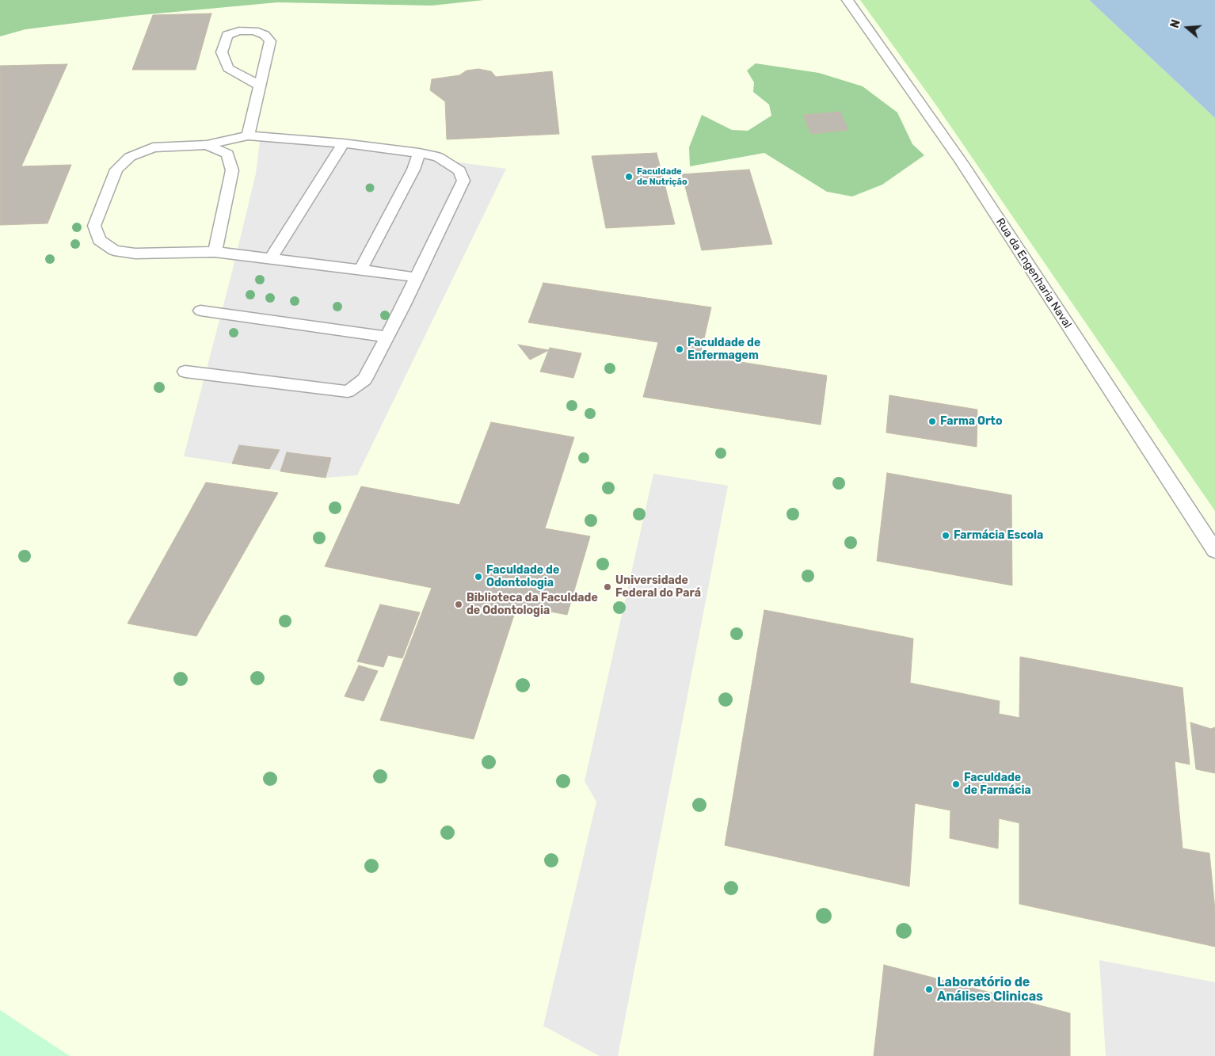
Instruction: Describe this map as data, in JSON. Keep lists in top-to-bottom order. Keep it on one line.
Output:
{"streets":{"lane":["Rua da Engenharia Naval"]},"places":["Faculdade de Nutrição","Faculdade de Enfermagem","Farma Orto","Farmácia Escola","Faculdade de Odontologia","Universidade Federal do Pará","Biblioteca da Faculdade de Odontologia","Faculdade de Farmácia","Laboratório de Análises Clinicas"],"north":"left"}
